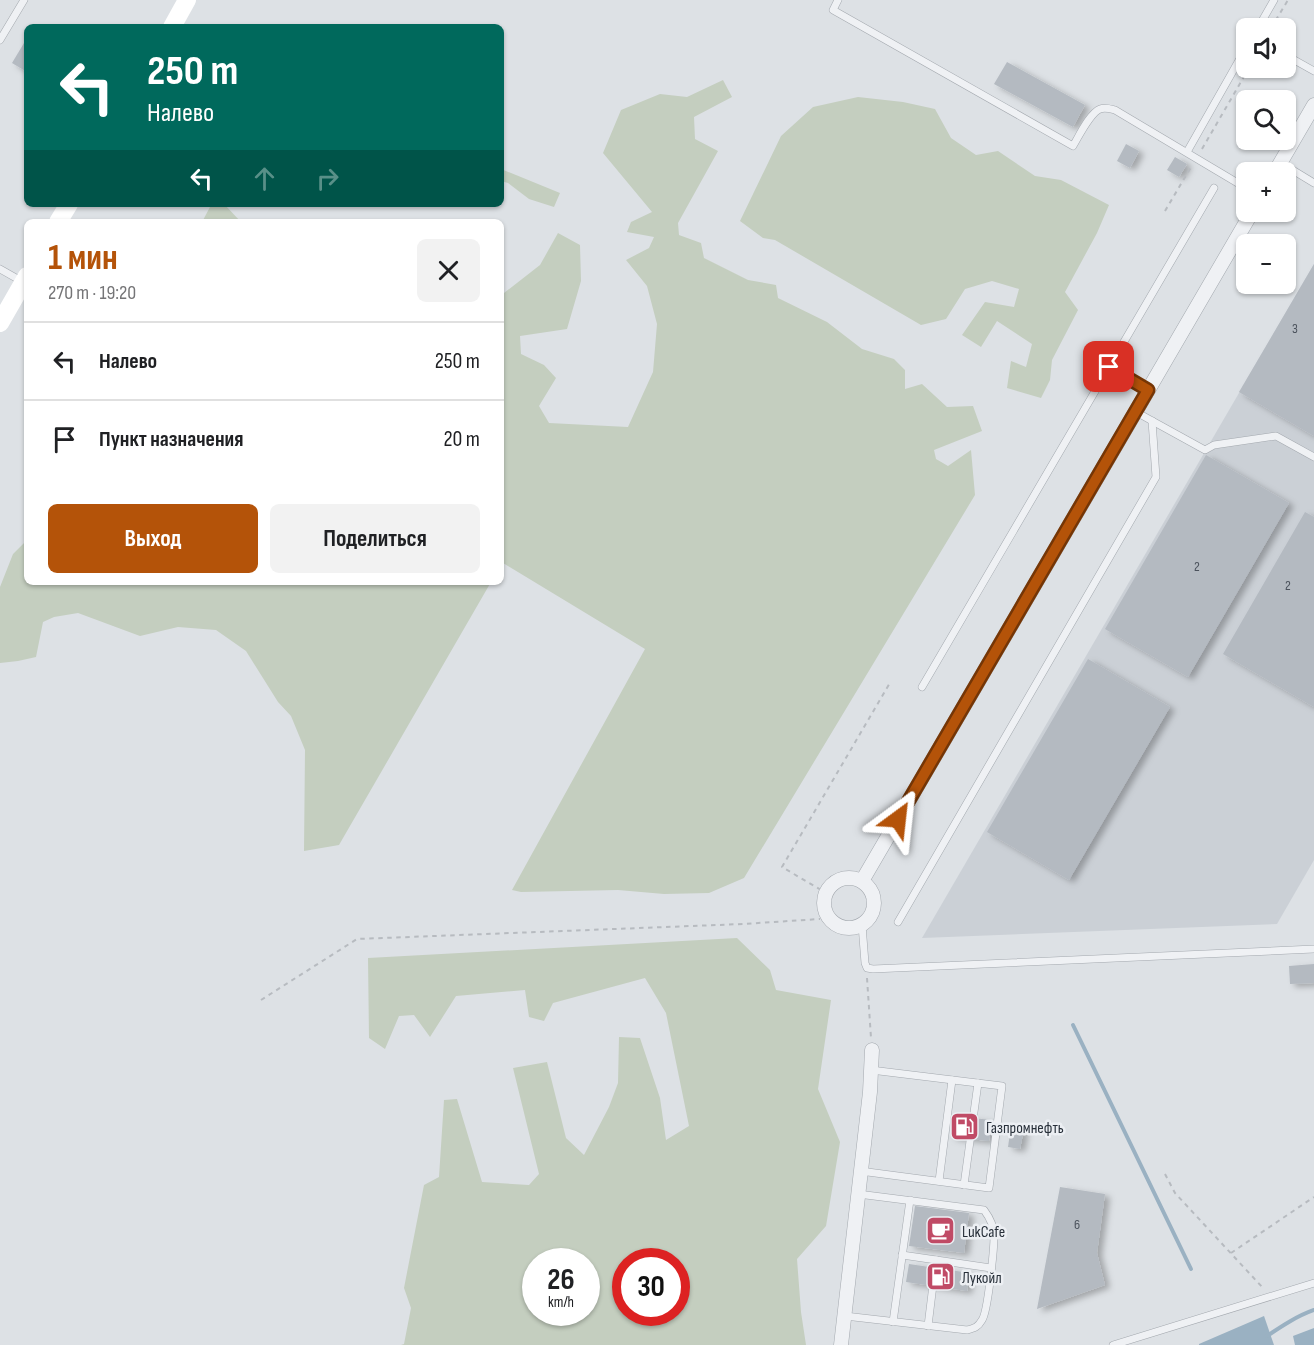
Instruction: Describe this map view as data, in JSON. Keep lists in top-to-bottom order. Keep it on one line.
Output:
{"places":{"fuel station":["Газпромнефть","Лукойл"],"cafe":["LukCafe"]},"house_numbers":["3","2","2","6"],"page":{"map_buttons":["+","−"],"turn":["250 m","Налево"],"heading":["1 мин","270 m · 19:20"],"list":[{"name":"Налево","value":"250 m"},{"name":"Пункт назначения","value":"20 m"}],"buttons":["Выход","Поделиться"],"speed":"26 km/h","limit":"30"}}
